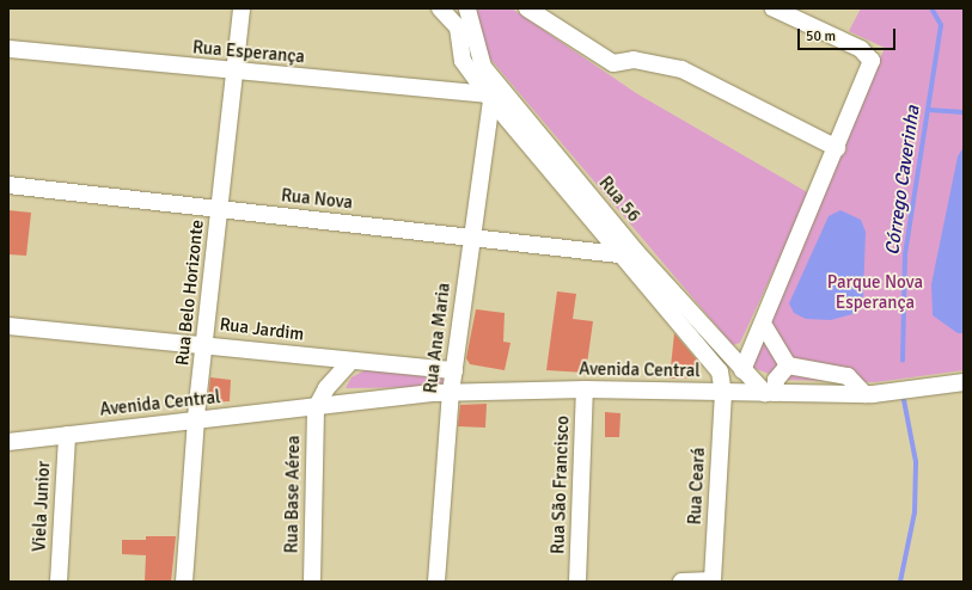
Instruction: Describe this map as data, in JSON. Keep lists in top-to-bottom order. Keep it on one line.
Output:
{"streets":{"street":["Rua Esperança","Rua Nova","Rua 56","Rua Belo Horizonte","Rua Jardim","Rua Ana Maria","Avenida Central","Rua São Francisco","Rua Ceará","Rua Base Aérea","Viela Junior"]},"crossings":[["Rua Esperança","Rua 56"],["Rua Esperança","Rua Belo Horizonte"],["Rua Esperança","Rua Ana Maria"],["Rua Nova","Rua 56"],["Rua Nova","Rua Belo Horizonte"],["Rua Nova","Rua Ana Maria"],["Rua 56","Rua Ana Maria"],["Rua 56","Avenida Central"],["Rua 56","Rua Ceará"],["Rua Belo Horizonte","Rua Jardim"],["Rua Belo Horizonte","Avenida Central"],["Rua Jardim","Rua Ana Maria"],["Rua Ana Maria","Avenida Central"],["Avenida Central","Rua São Francisco"],["Avenida Central","Rua Ceará"],["Avenida Central","Rua Base Aérea"],["Avenida Central","Viela Junior"]],"water":["Córrego Caverinha"],"parks":["Parque Nova Esperança"],"scale_bar":"50 m"}
